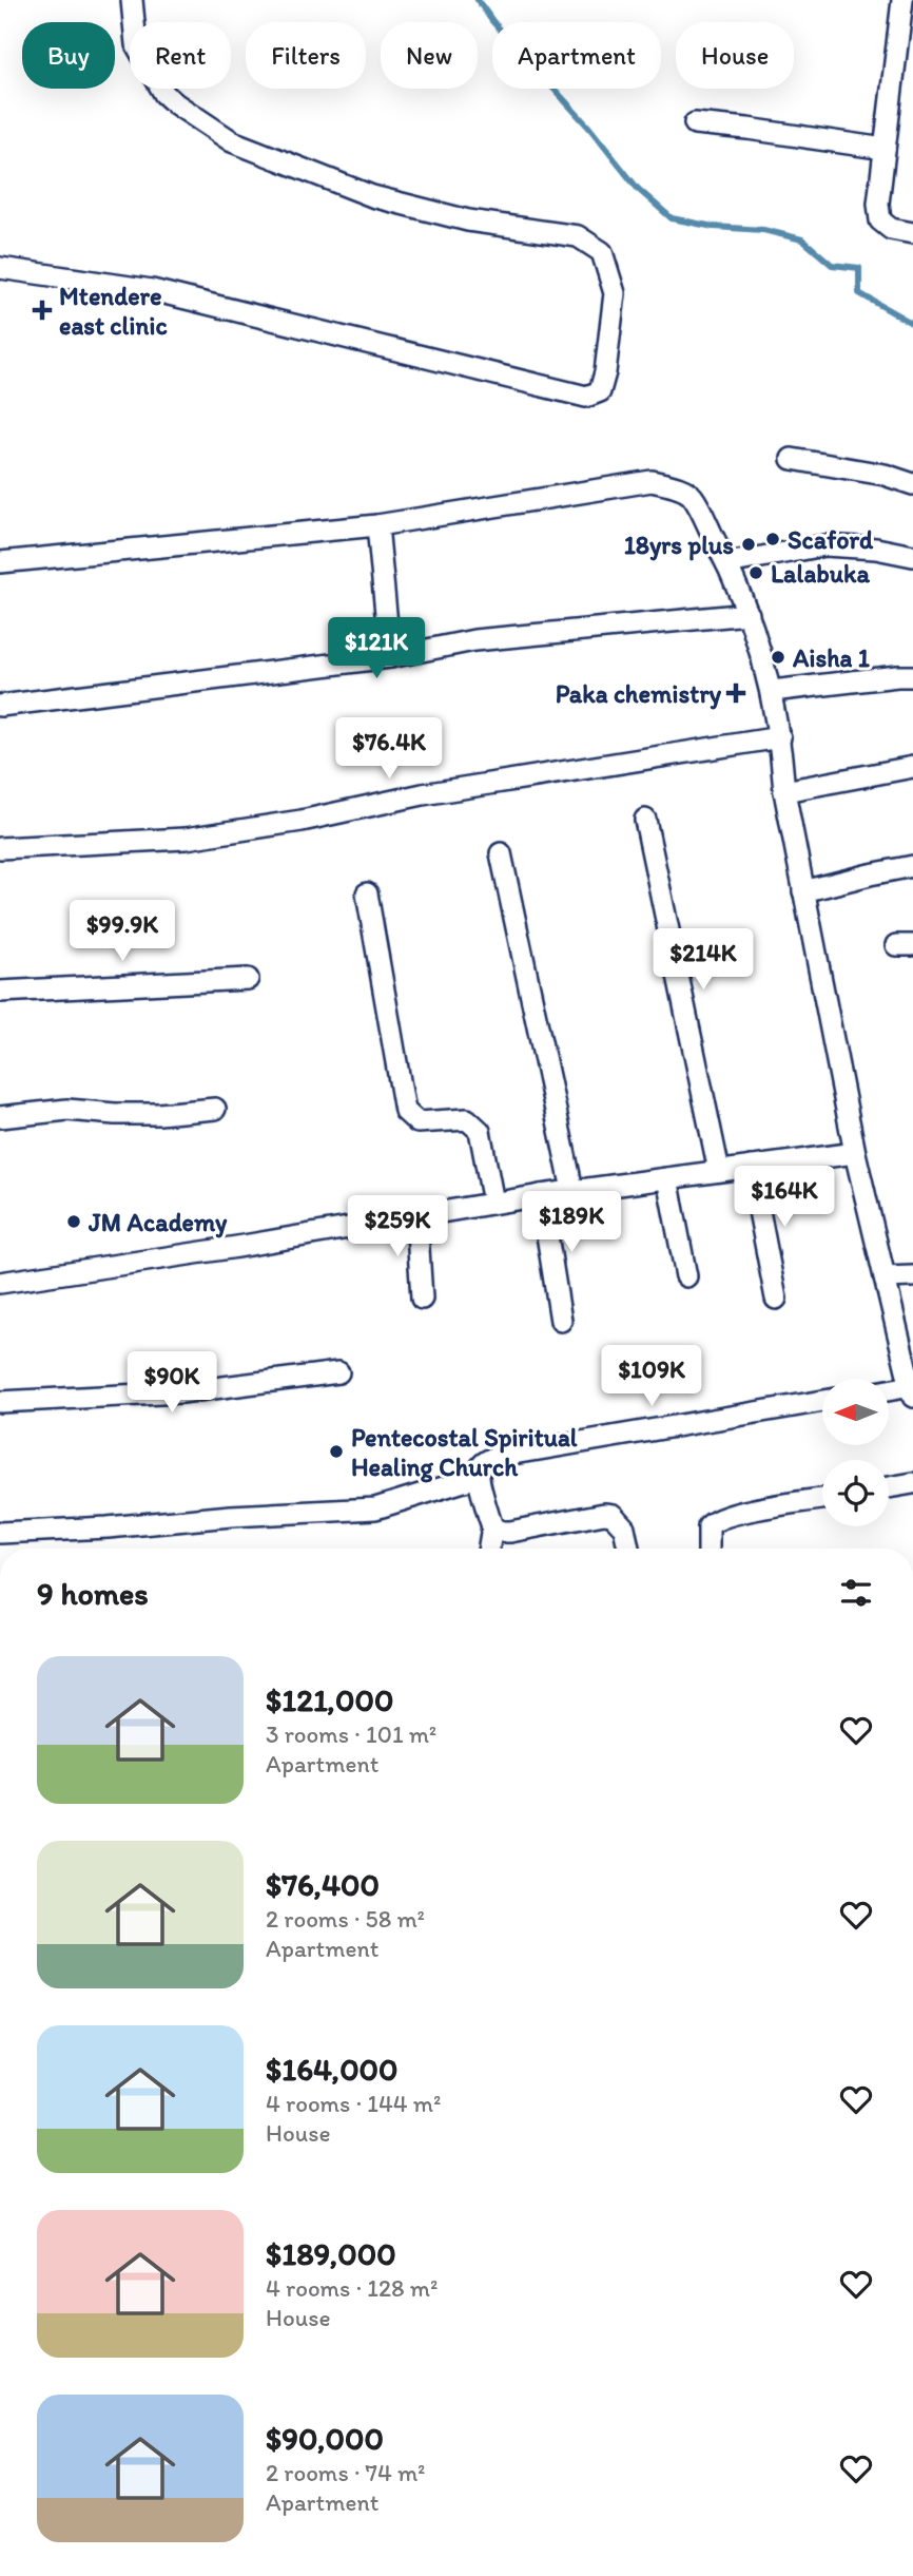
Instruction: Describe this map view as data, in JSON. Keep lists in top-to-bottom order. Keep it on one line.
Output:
{"places":{"health":["Mtendere east clinic","Paka chemistry"],"other":["Scaford","18yrs plus","Lalabuka","Aisha 1","JM Academy","Pentecostal Spiritual Healing Church"]},"north":"left","page":{"chip":["Buy","Rent","Filters","New","Apartment","House"],"price":["$121K","$76.4K","$99.9K","$214K","$164K","$189K","$259K","$109K","$90K"],"heading":"9 homes","list":[{"name":"$121,000","note":"3 rooms · 101 m² · Apartment"},{"name":"$76,400","note":"2 rooms · 58 m² · Apartment"},{"name":"$164,000","note":"4 rooms · 144 m² · House"},{"name":"$189,000","note":"4 rooms · 128 m² · House"},{"name":"$90,000","note":"2 rooms · 74 m² · Apartment"}]}}
